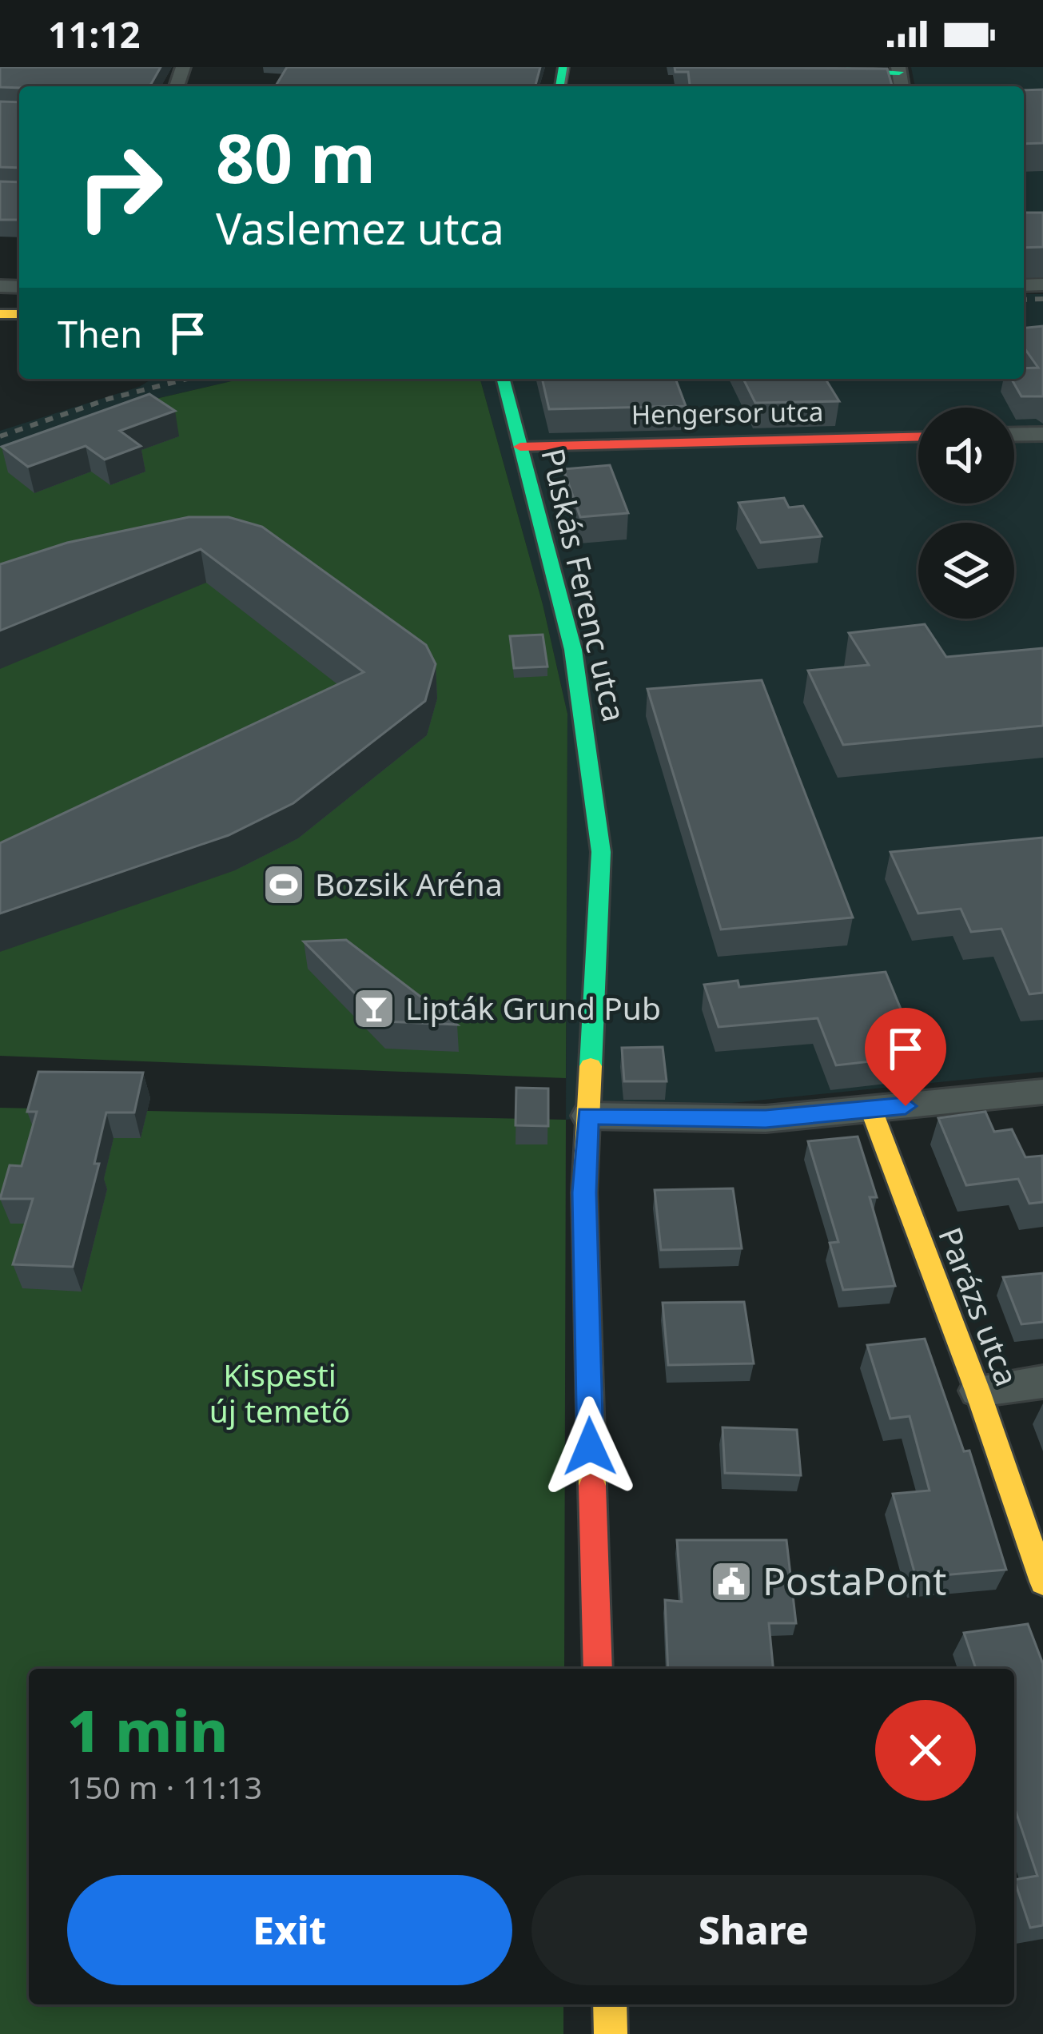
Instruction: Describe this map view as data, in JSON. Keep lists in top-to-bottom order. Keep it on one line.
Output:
{"streets":{"street":["Hengersor utca","Puskás Ferenc utca","Parázs utca"]},"crossings":[["Hengersor utca","Puskás Ferenc utca"]],"parks":["Kispesti új temető"],"places":{"sports":["Bozsik Aréna"],"bar":["Lipták Grund Pub"],"public building":["PostaPont"]},"page":{"status":"11:12","turn":["80 m","Vaslemez utca"],"then":"Then","heading":["1 min","150 m · 11:13"],"buttons":["Exit","Share"]}}
